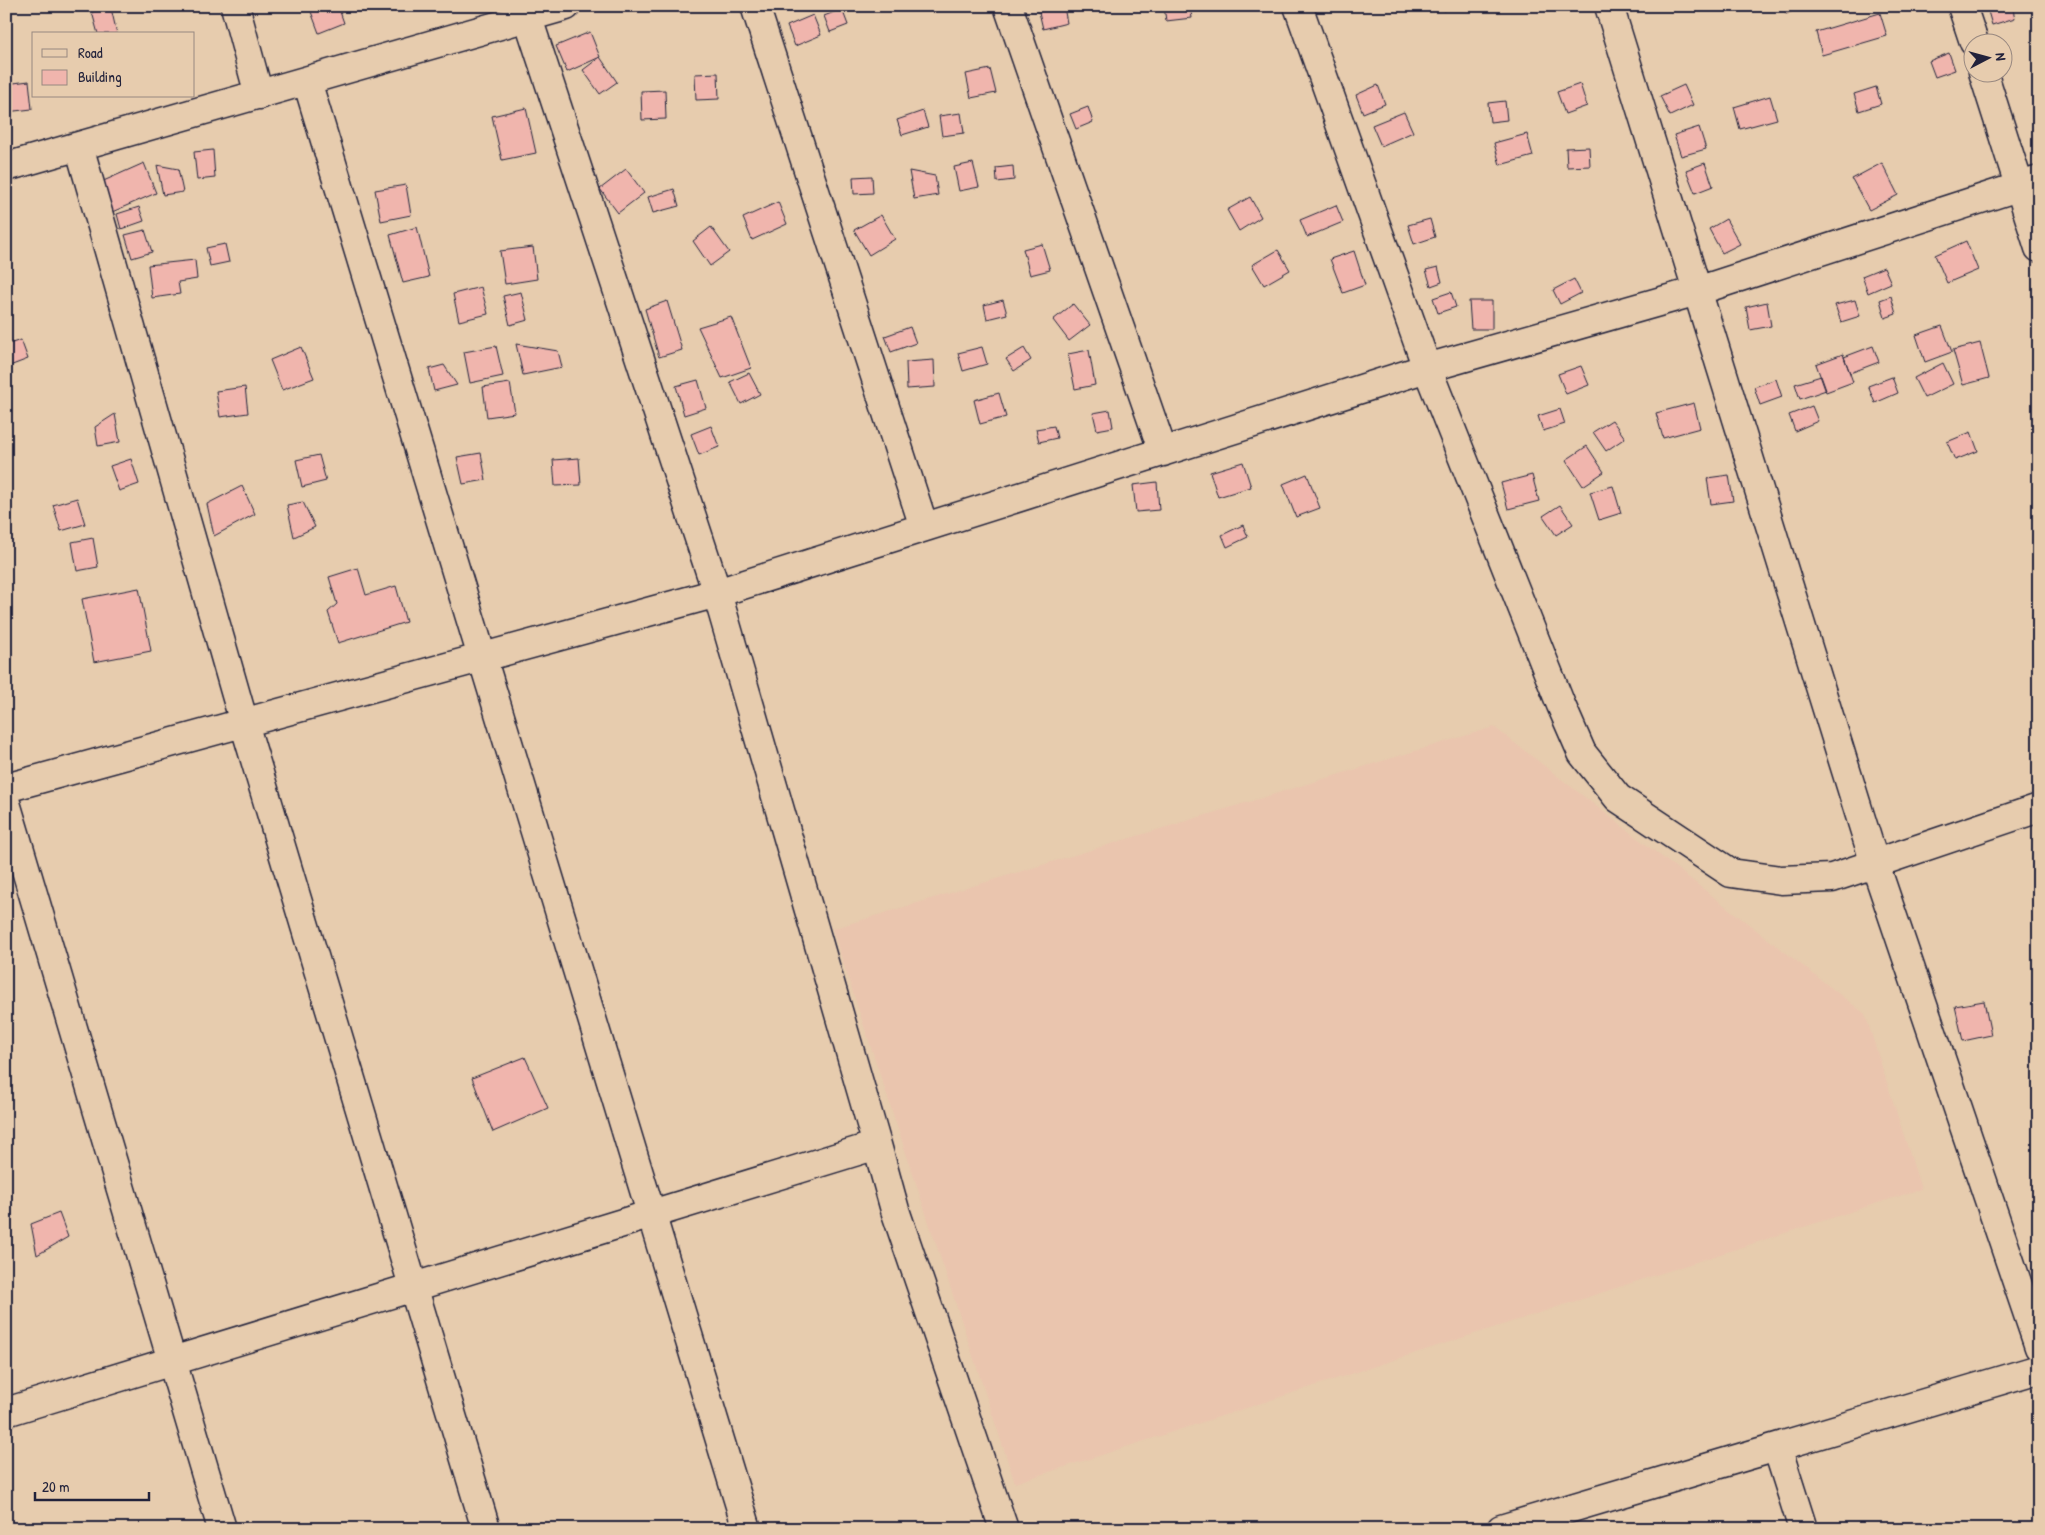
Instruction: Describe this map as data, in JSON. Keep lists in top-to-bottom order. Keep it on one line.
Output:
{"legend":["Road","Building"],"scale_bar":"20 m","north":"right"}
